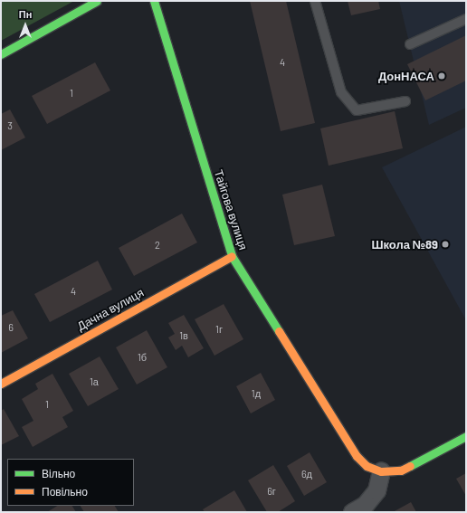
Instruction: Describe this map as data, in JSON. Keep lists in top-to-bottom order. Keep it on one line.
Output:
{"streets":{"street":["Тайгова вулиця","Дачна вулиця"]},"crossings":[["Тайгова вулиця","Дачна вулиця"]],"places":["ДонНАСА","Школа №89"],"house_numbers":["4","1","3","2","4","6","1г","1в","1б","1а","1д","1","6д","6г"],"legend":["Вільно","Повільно"],"north":"top"}
